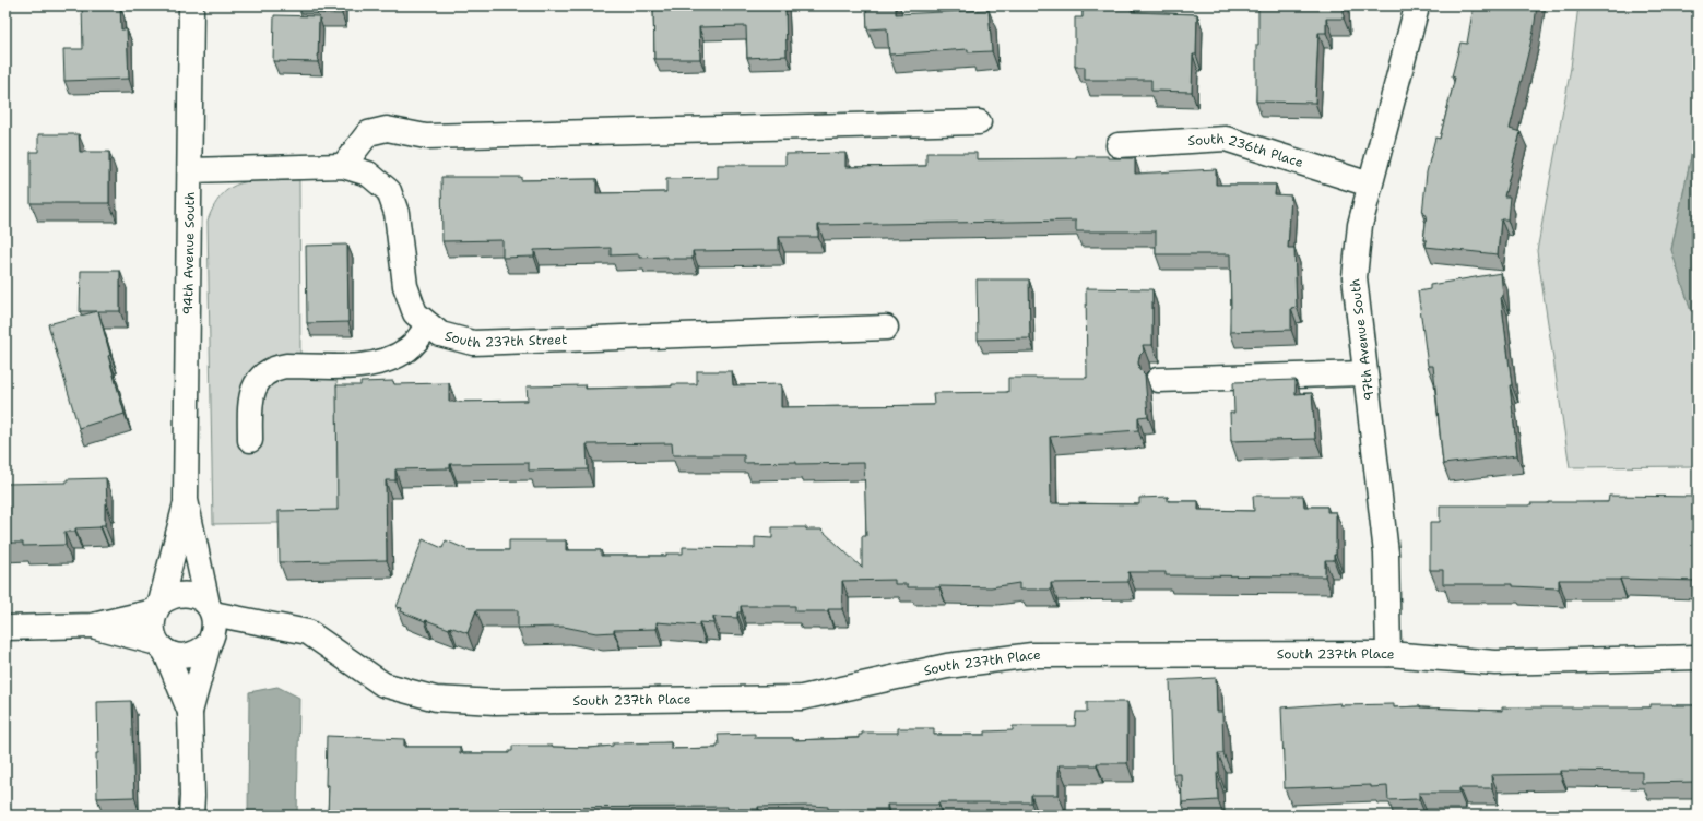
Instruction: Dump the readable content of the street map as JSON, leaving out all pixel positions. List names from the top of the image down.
{
  "streets": {
    "street": [
      "South 236th Place",
      "94th Avenue South",
      "South 237th Street",
      "97th Avenue South",
      "South 237th Place"
    ]
  },
  "crossings": [
    ["South 236th Place", "97th Avenue South"],
    ["94th Avenue South", "South 237th Street"],
    ["94th Avenue South", "South 237th Place"],
    ["97th Avenue South", "South 237th Place"]
  ]
}
